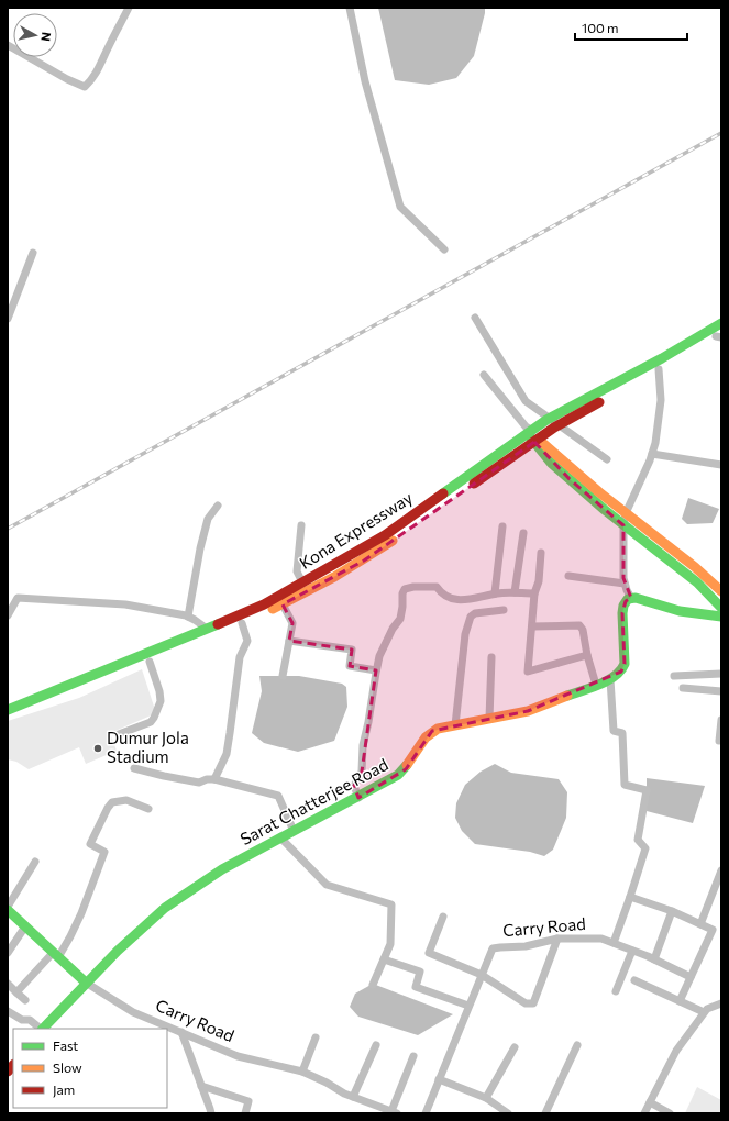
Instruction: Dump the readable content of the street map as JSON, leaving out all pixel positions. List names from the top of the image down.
{
  "streets": {
    "main road": ["Kona Expressway", "Sarat Chatterjee Road", "Carry Road"]
  },
  "crossings": [
    ["Sarat Chatterjee Road", "Carry Road"]
  ],
  "places": ["Dumur Jola Stadium"],
  "legend": ["Fast", "Slow", "Jam"],
  "scale_bar": "100 m",
  "north": "right"
}
